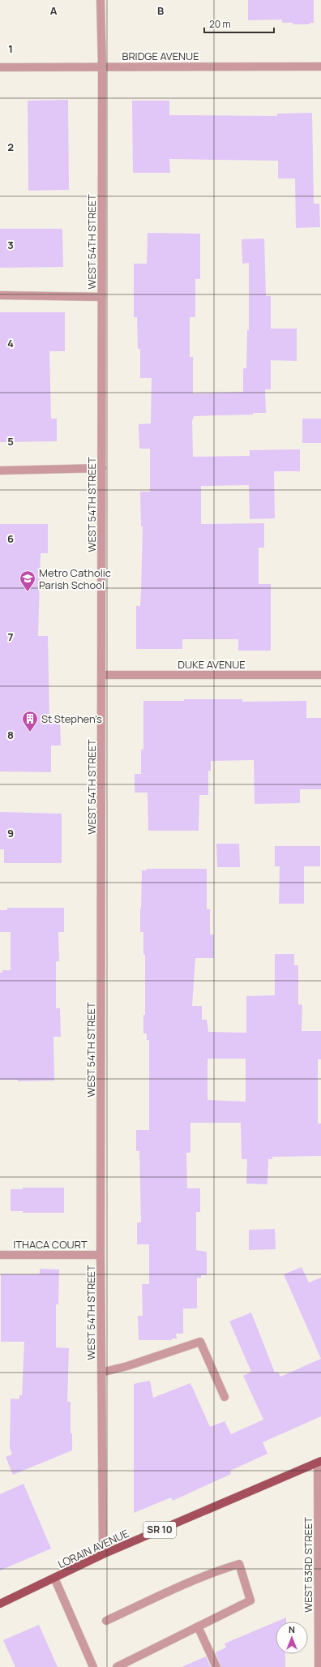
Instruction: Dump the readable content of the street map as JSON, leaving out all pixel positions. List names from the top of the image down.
{
  "streets": {
    "main road": ["SR 10", "LORAIN AVENUE"],
    "street": [
      "BRIDGE AVENUE",
      "WEST 54TH STREET",
      "DUKE AVENUE",
      "ITHACA COURT",
      "WEST 53RD STREET"
    ]
  },
  "crossings": [
    ["BRIDGE AVENUE", "WEST 54TH STREET"],
    ["WEST 54TH STREET", "DUKE AVENUE"],
    ["WEST 54TH STREET", "ITHACA COURT"],
    ["WEST 54TH STREET", "LORAIN AVENUE"],
    ["LORAIN AVENUE", "WEST 53RD STREET"]
  ],
  "places": {
    "school or university": ["Metro Catholic Parish School"],
    "building": ["St Stephen's"]
  },
  "scale_bar": "20 m",
  "north": "top",
  "grid": {
    "columns": ["A", "B"],
    "rows": [
      "1",
      "2",
      "3",
      "4",
      "5",
      "6",
      "7",
      "8",
      "9"
    ]
  }
}
